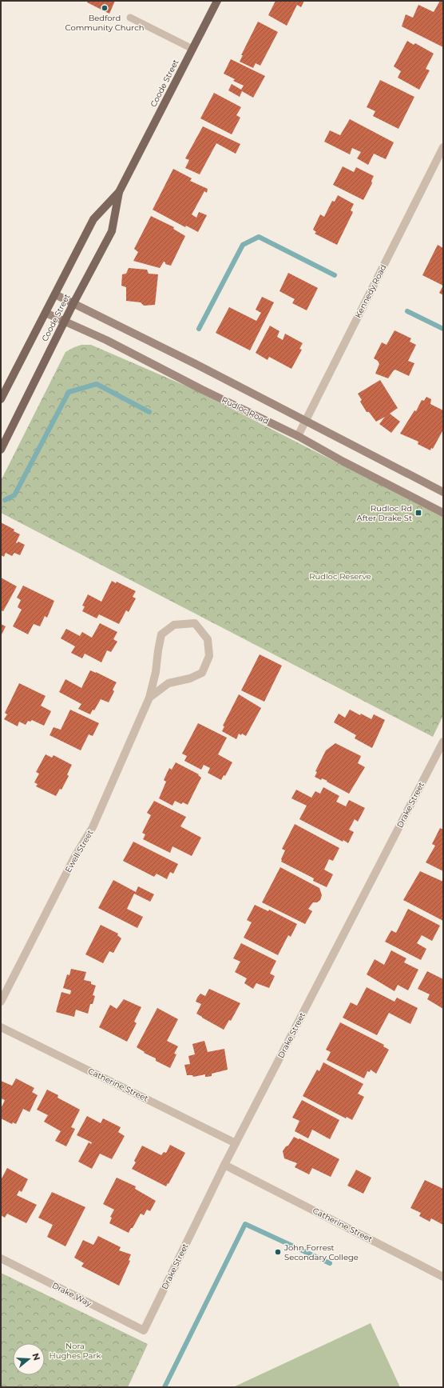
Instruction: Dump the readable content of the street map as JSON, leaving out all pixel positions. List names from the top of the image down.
{
  "streets": {
    "main road": ["Coode Street", "Rudloc Road"],
    "street": [
      "Kennedy Road",
      "Drake Street",
      "Ewell Street",
      "Catherine Street",
      "Drake Way"
    ]
  },
  "crossings": [
    ["Coode Street", "Rudloc Road"],
    ["Kennedy Road", "Rudloc Road"],
    ["Drake Street", "Catherine Street"],
    ["Drake Street", "Drake Way"]
  ],
  "parks": ["Rudloc Reserve", "Nora Hughes Park"],
  "places": {
    "other": ["Bedford Community Church", "John Forrest Secondary College"],
    "transit": ["Rudloc Rd After Drake St"]
  },
  "north": "right"
}
